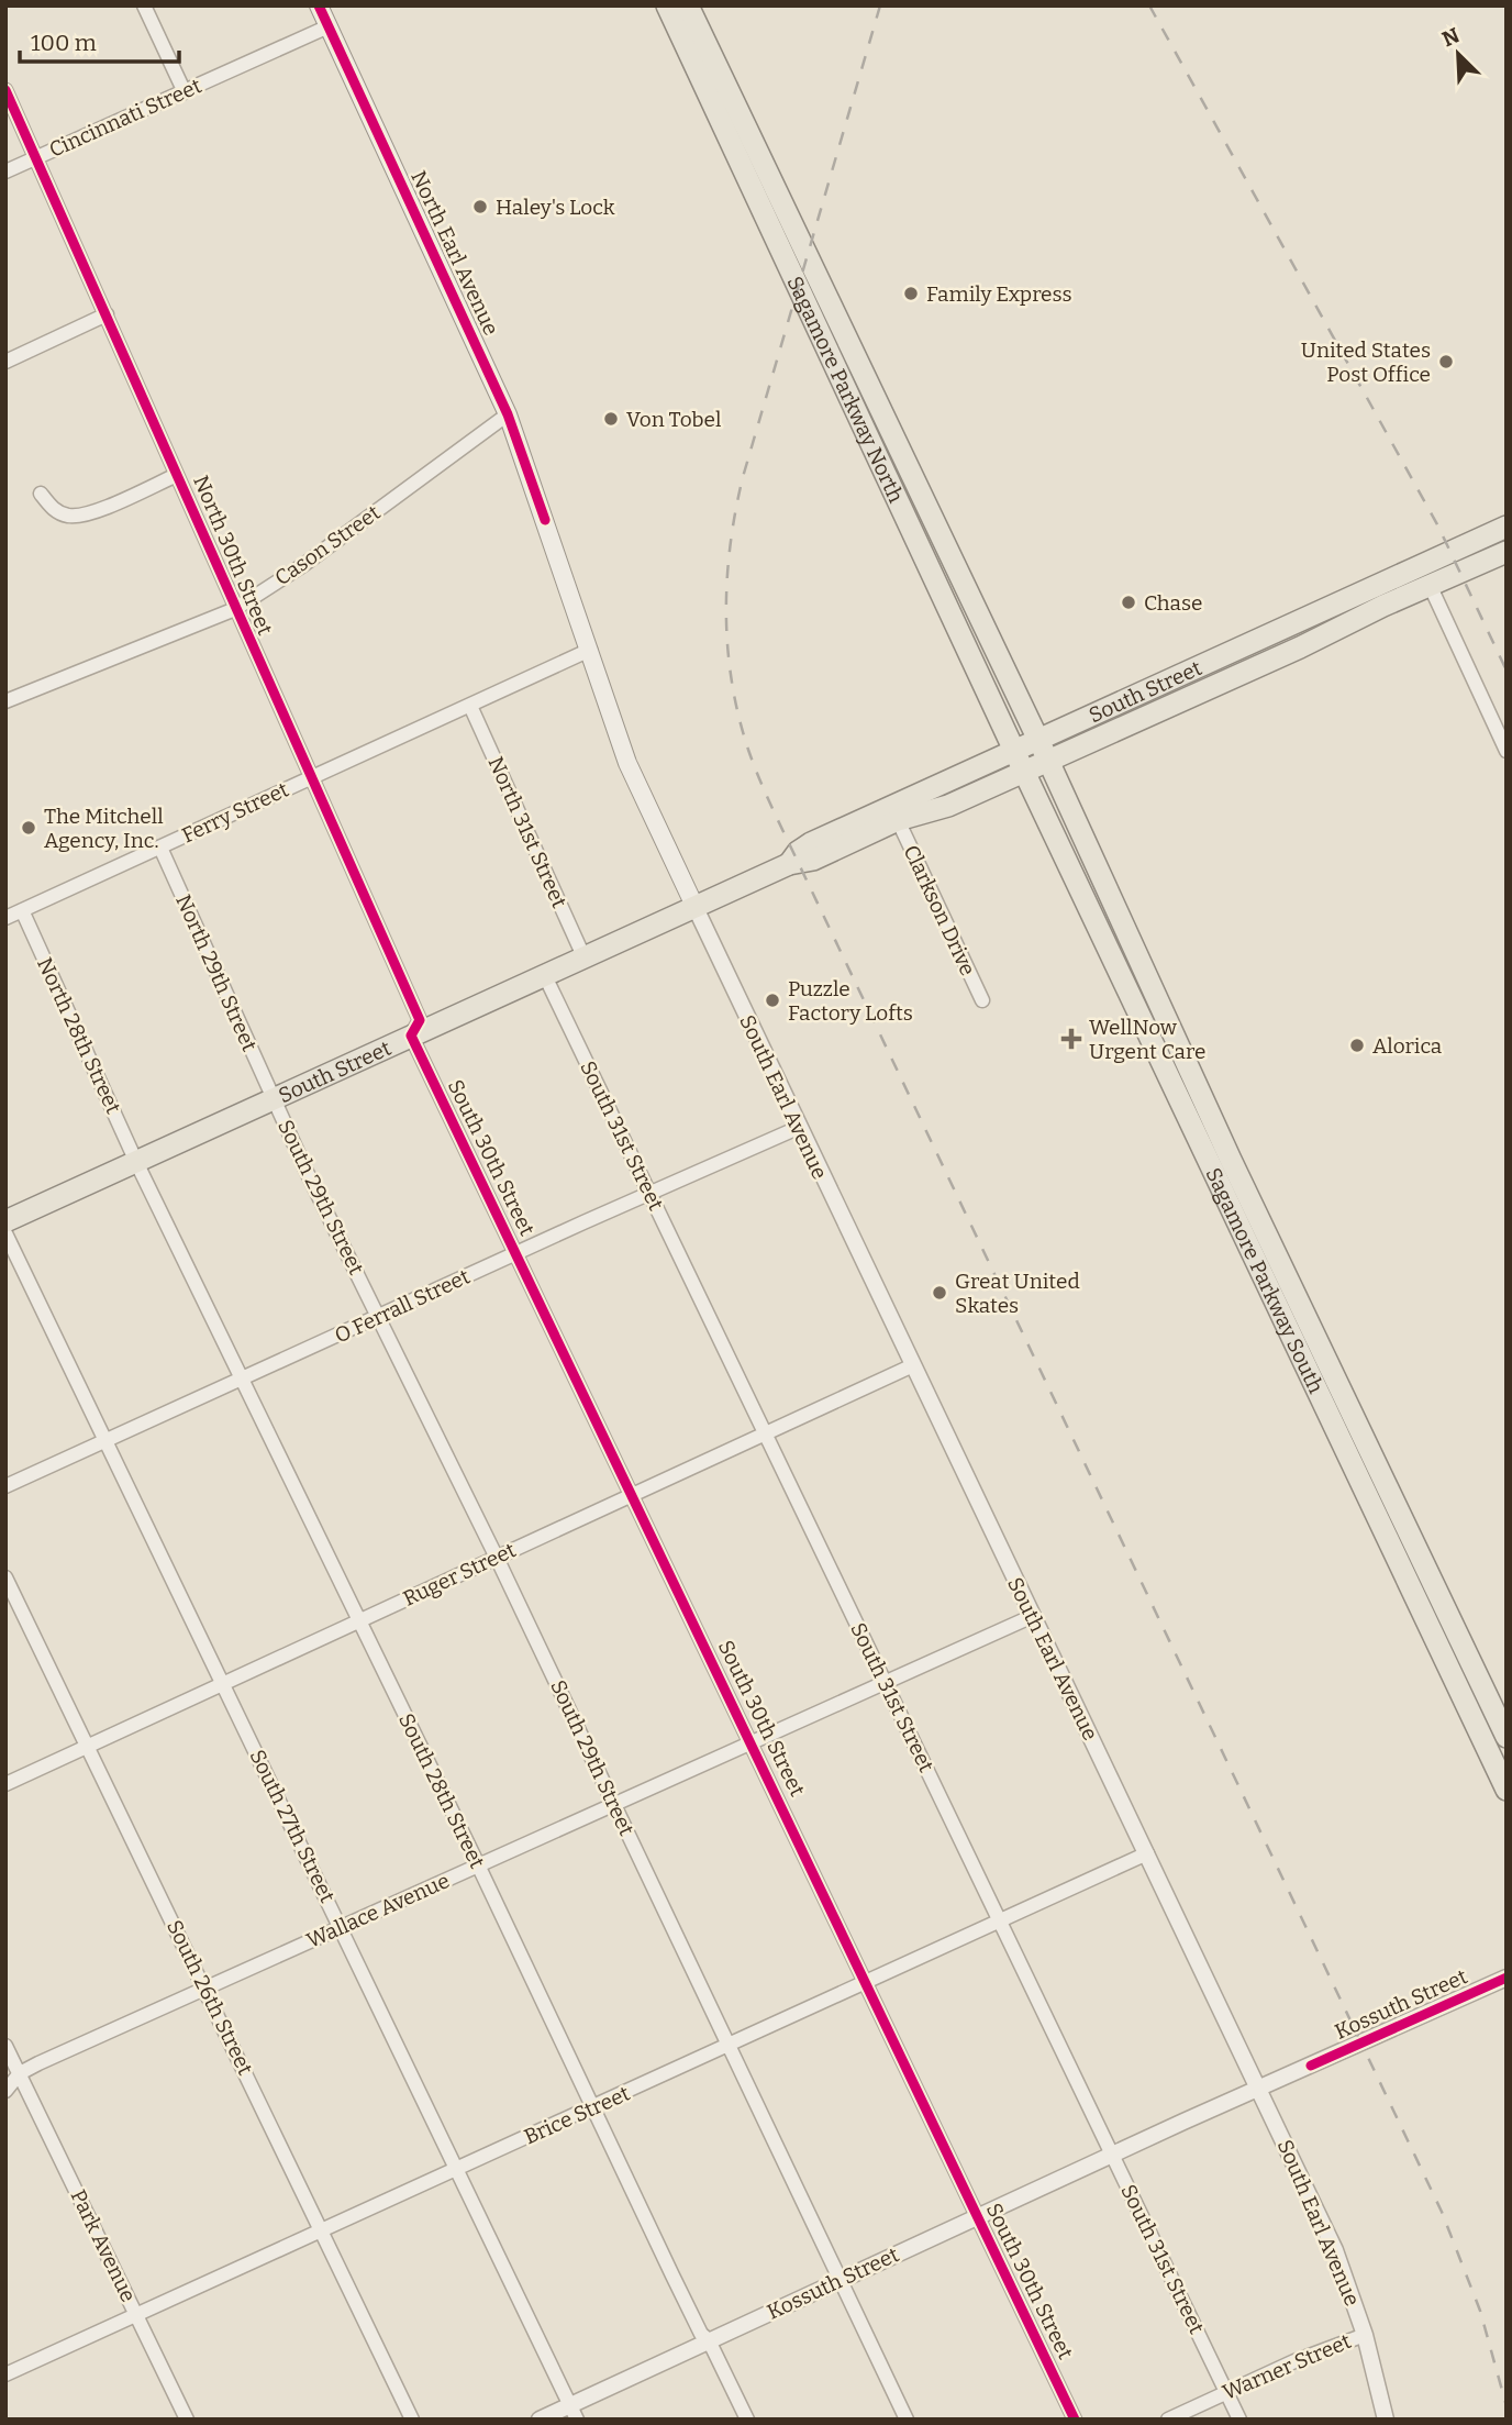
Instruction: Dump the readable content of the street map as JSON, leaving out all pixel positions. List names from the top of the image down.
{
  "streets": {
    "main road": [
      "North Earl Avenue",
      "Sagamore Parkway North",
      "South Street",
      "Sagamore Parkway South"
    ],
    "street": [
      "Cincinnati Street",
      "Cason Street",
      "North 30th Street",
      "Ferry Street",
      "North 31st Street",
      "Clarkson Drive",
      "North 29th Street",
      "North 28th Street",
      "South Earl Avenue",
      "South 31st Street",
      "South 30th Street",
      "South 29th Street",
      "O Ferrall Street",
      "Ruger Street",
      "South 28th Street",
      "South 27th Street",
      "Wallace Avenue",
      "South 26th Street",
      "Kossuth Street",
      "Brice Street",
      "Park Avenue",
      "Warner Street"
    ]
  },
  "crossings": [
    ["Cincinnati Street", "North Earl Avenue"],
    ["Cincinnati Street", "North 30th Street"],
    ["North Earl Avenue", "Cason Street"],
    ["North Earl Avenue", "South Street"],
    ["North Earl Avenue", "Ferry Street"],
    ["North Earl Avenue", "South Earl Avenue"],
    ["Sagamore Parkway North", "South Street"],
    ["Sagamore Parkway North", "Sagamore Parkway South"],
    ["Cason Street", "North 30th Street"],
    ["North 30th Street", "South Street"],
    ["North 30th Street", "Ferry Street"],
    ["North 30th Street", "South 30th Street"],
    ["South Street", "North 31st Street"],
    ["South Street", "Clarkson Drive"],
    ["South Street", "North 29th Street"],
    ["South Street", "North 28th Street"],
    ["South Street", "South Earl Avenue"],
    ["South Street", "South 31st Street"],
    ["South Street", "South 30th Street"],
    ["South Street", "South 29th Street"],
    ["South Street", "Sagamore Parkway South"],
    ["South Street", "South 28th Street"],
    ["Ferry Street", "North 31st Street"],
    ["Ferry Street", "North 29th Street"],
    ["Ferry Street", "North 28th Street"],
    ["North 29th Street", "South 29th Street"],
    ["North 28th Street", "South 28th Street"],
    ["South Earl Avenue", "O Ferrall Street"],
    ["South Earl Avenue", "Ruger Street"],
    ["South Earl Avenue", "Wallace Avenue"],
    ["South Earl Avenue", "Kossuth Street"],
    ["South Earl Avenue", "Brice Street"],
    ["South Earl Avenue", "Warner Street"],
    ["South 31st Street", "O Ferrall Street"],
    ["South 31st Street", "Ruger Street"],
    ["South 31st Street", "Wallace Avenue"],
    ["South 31st Street", "Kossuth Street"],
    ["South 31st Street", "Brice Street"],
    ["South 31st Street", "Warner Street"],
    ["South 30th Street", "O Ferrall Street"],
    ["South 30th Street", "Ruger Street"],
    ["South 30th Street", "Wallace Avenue"],
    ["South 30th Street", "Kossuth Street"],
    ["South 30th Street", "Brice Street"],
    ["South 29th Street", "O Ferrall Street"],
    ["South 29th Street", "Ruger Street"],
    ["South 29th Street", "Wallace Avenue"],
    ["South 29th Street", "Kossuth Street"],
    ["South 29th Street", "Brice Street"],
    ["O Ferrall Street", "South 28th Street"],
    ["O Ferrall Street", "South 27th Street"],
    ["Ruger Street", "South 28th Street"],
    ["Ruger Street", "South 27th Street"],
    ["Ruger Street", "South 26th Street"],
    ["South 28th Street", "Wallace Avenue"],
    ["South 28th Street", "Kossuth Street"],
    ["South 28th Street", "Brice Street"],
    ["South 27th Street", "Wallace Avenue"],
    ["South 27th Street", "Kossuth Street"],
    ["South 27th Street", "Brice Street"],
    ["Wallace Avenue", "South 26th Street"],
    ["Wallace Avenue", "Park Avenue"],
    ["South 26th Street", "Brice Street"],
    ["Brice Street", "Park Avenue"]
  ],
  "places": {
    "other": [
      "Haley's Lock",
      "Family Express",
      "United States Post Office",
      "Von Tobel",
      "Chase",
      "The Mitchell Agency, Inc.",
      "Puzzle Factory Lofts",
      "Alorica",
      "Great United Skates"
    ],
    "health": ["WellNow Urgent Care"]
  },
  "scale_bar": "100 m",
  "north": "top left"
}
